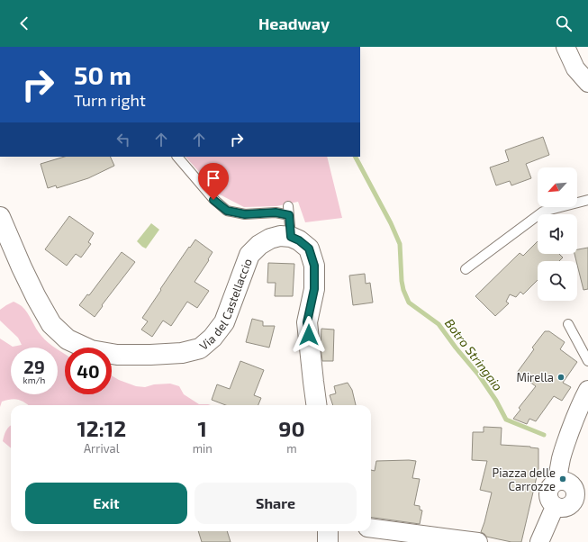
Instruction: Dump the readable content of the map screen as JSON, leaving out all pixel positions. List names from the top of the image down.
{
  "streets": {
    "street": ["Via del Castellaccio"]
  },
  "water": ["Botro Stringaio"],
  "places": ["Mirella", "Piazza delle Carrozze"],
  "north": "bottom left",
  "page": {
    "header": "Headway",
    "turn": ["50 m", "Turn right"],
    "speed": "29 km/h",
    "limit": "40",
    "eta": [
      "12:12",
      "Arrival",
      "1",
      "min",
      "90",
      "m"
    ],
    "buttons": ["Exit", "Share"]
  }
}
